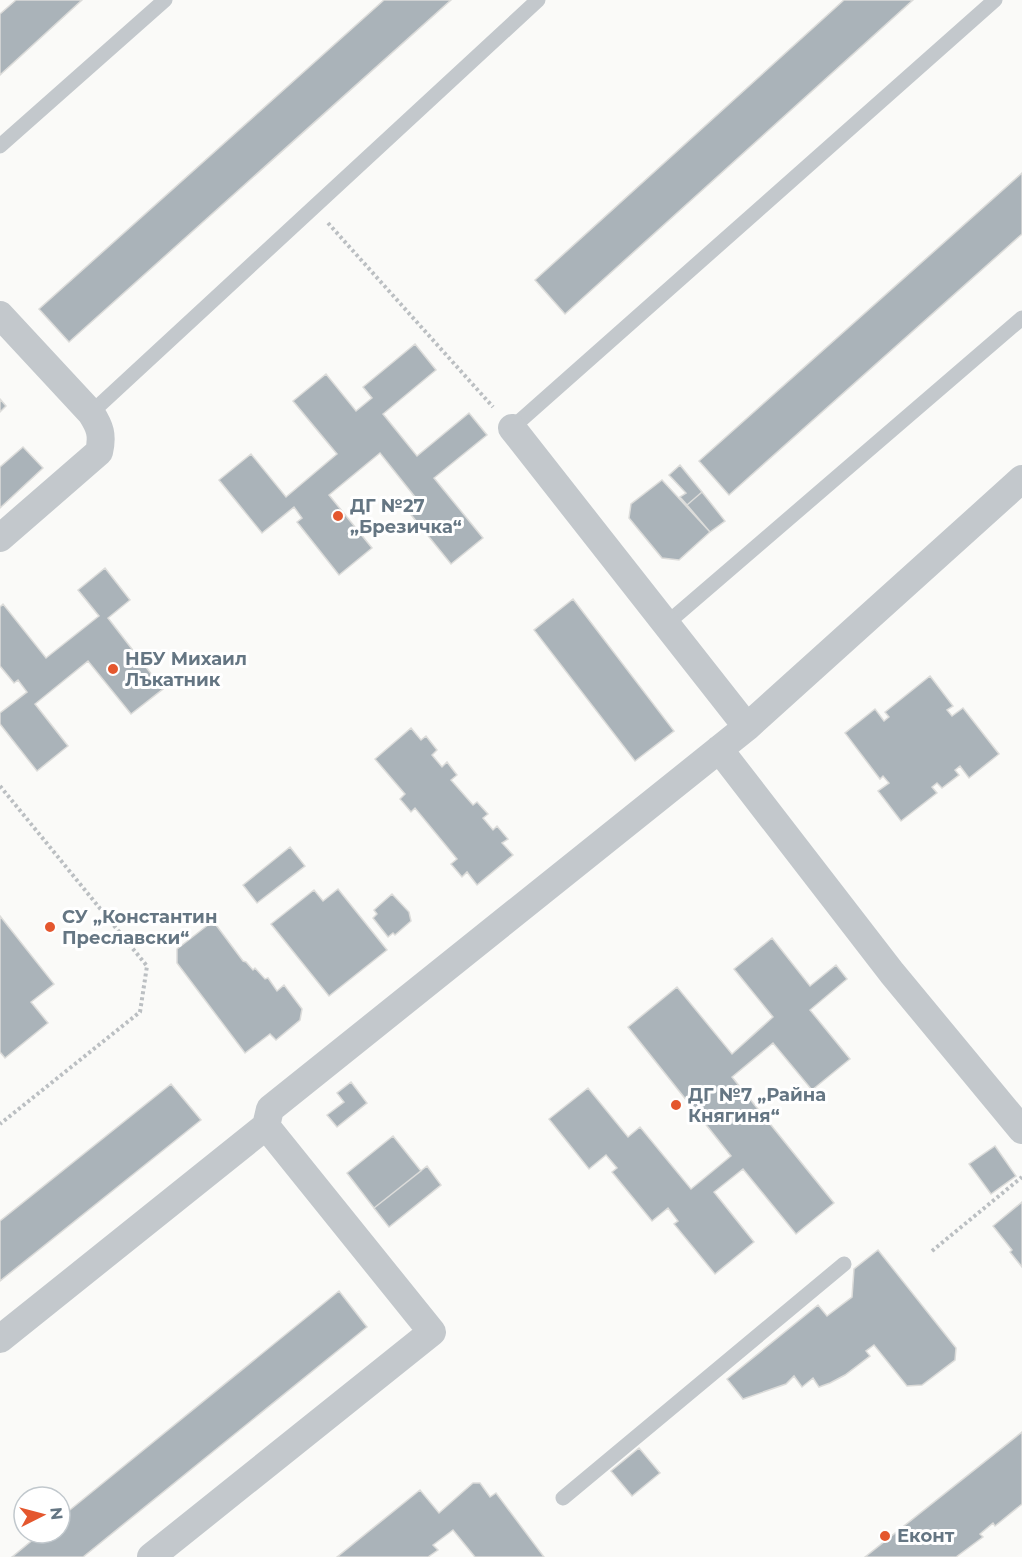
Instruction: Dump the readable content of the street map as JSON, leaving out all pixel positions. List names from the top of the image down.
{
  "places": [
    "ДГ №27 „Брезичка“",
    "НБУ Михаил Лъкатник",
    "СУ „Константин Преславски“",
    "ДГ №7 „Райна Княгиня“",
    "Еконт"
  ],
  "north": "right"
}
